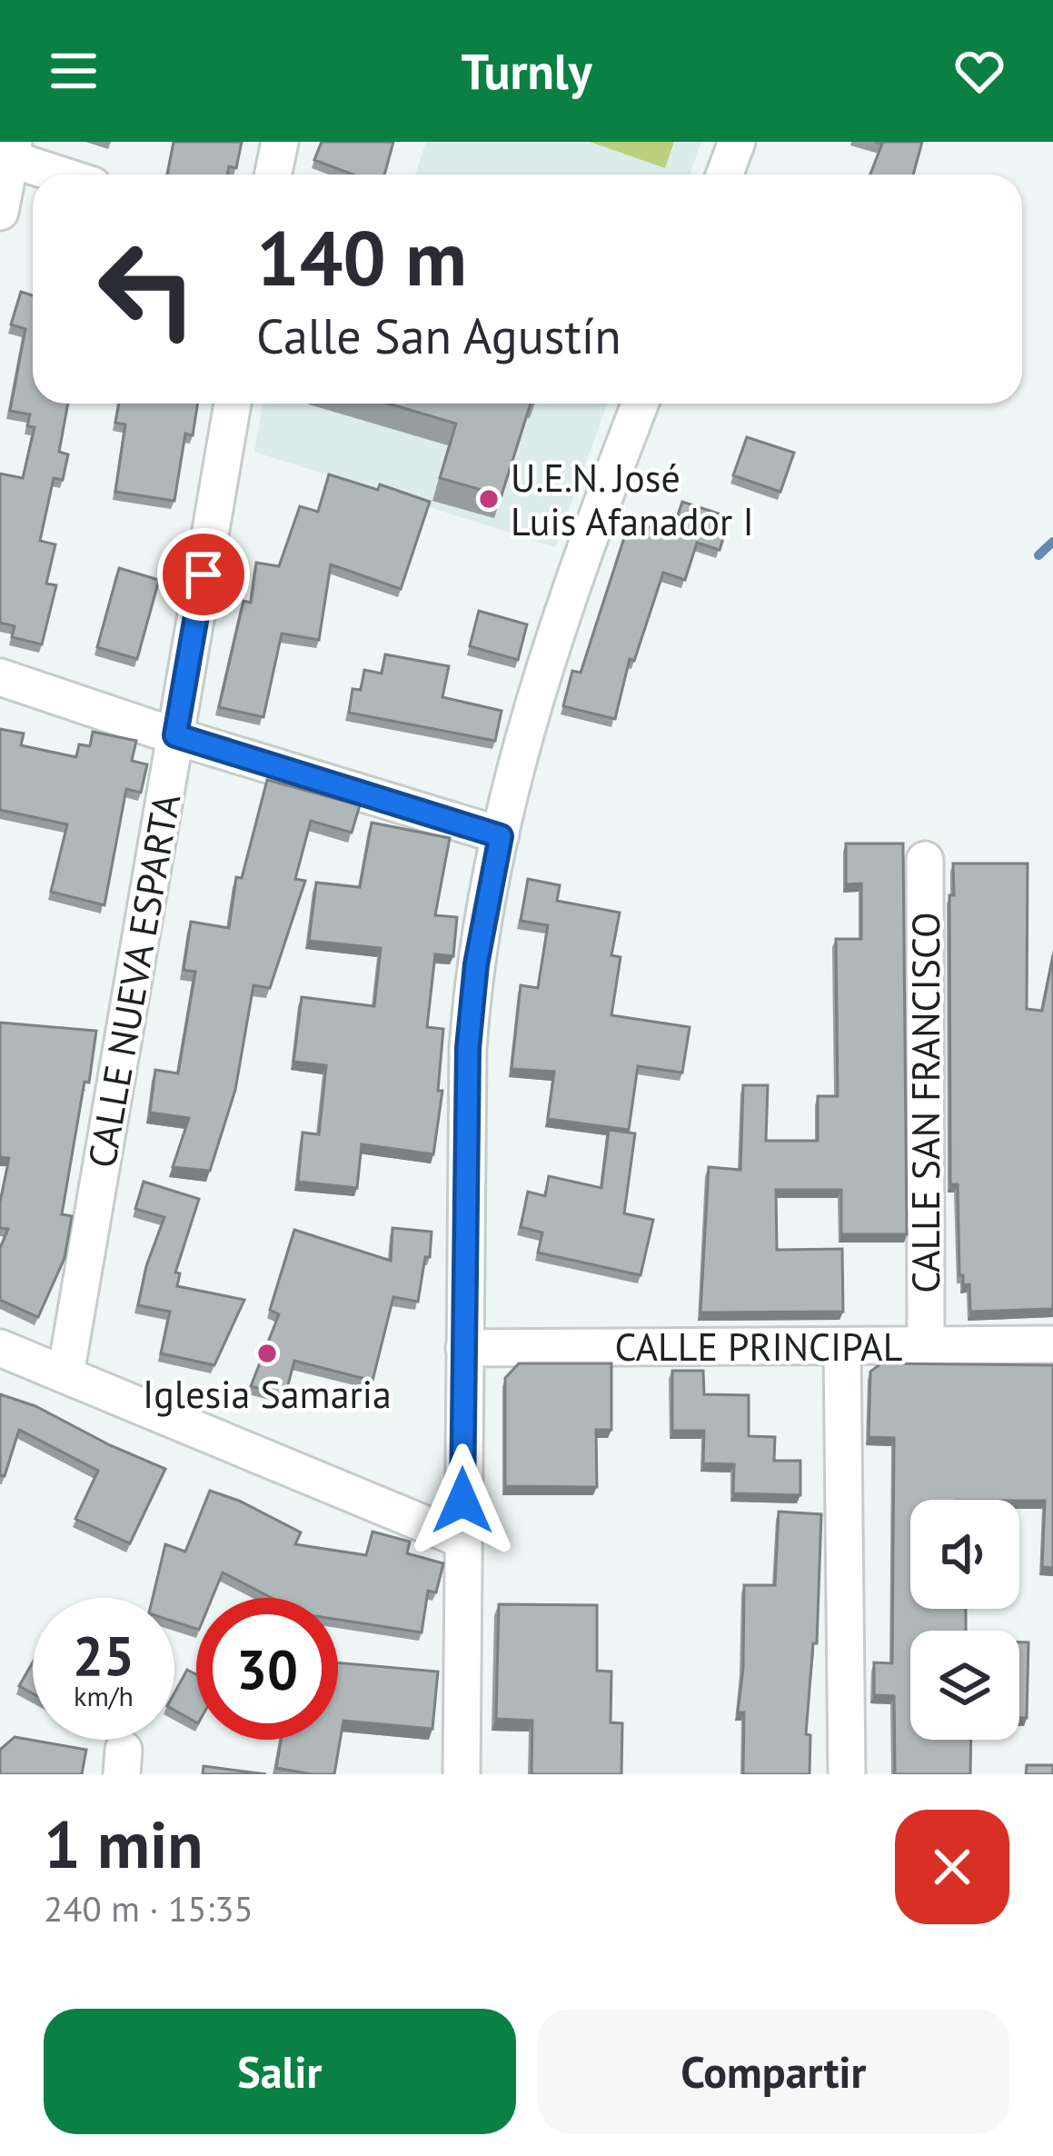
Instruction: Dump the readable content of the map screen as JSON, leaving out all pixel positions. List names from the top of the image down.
{
  "streets": {
    "street": ["CALLE NUEVA ESPARTA", "CALLE SAN FRANCISCO", "CALLE PRINCIPAL"]
  },
  "crossings": [
    ["CALLE SAN FRANCISCO", "CALLE PRINCIPAL"]
  ],
  "places": ["U.E.N. José Luis Afanador I", "Iglesia Samaria"],
  "page": {
    "header": "Turnly",
    "turn": ["140 m", "Calle San Agustín"],
    "speed": "25 km/h",
    "limit": "30",
    "heading": ["1 min", "240 m · 15:35"],
    "buttons": ["Salir", "Compartir"]
  }
}
